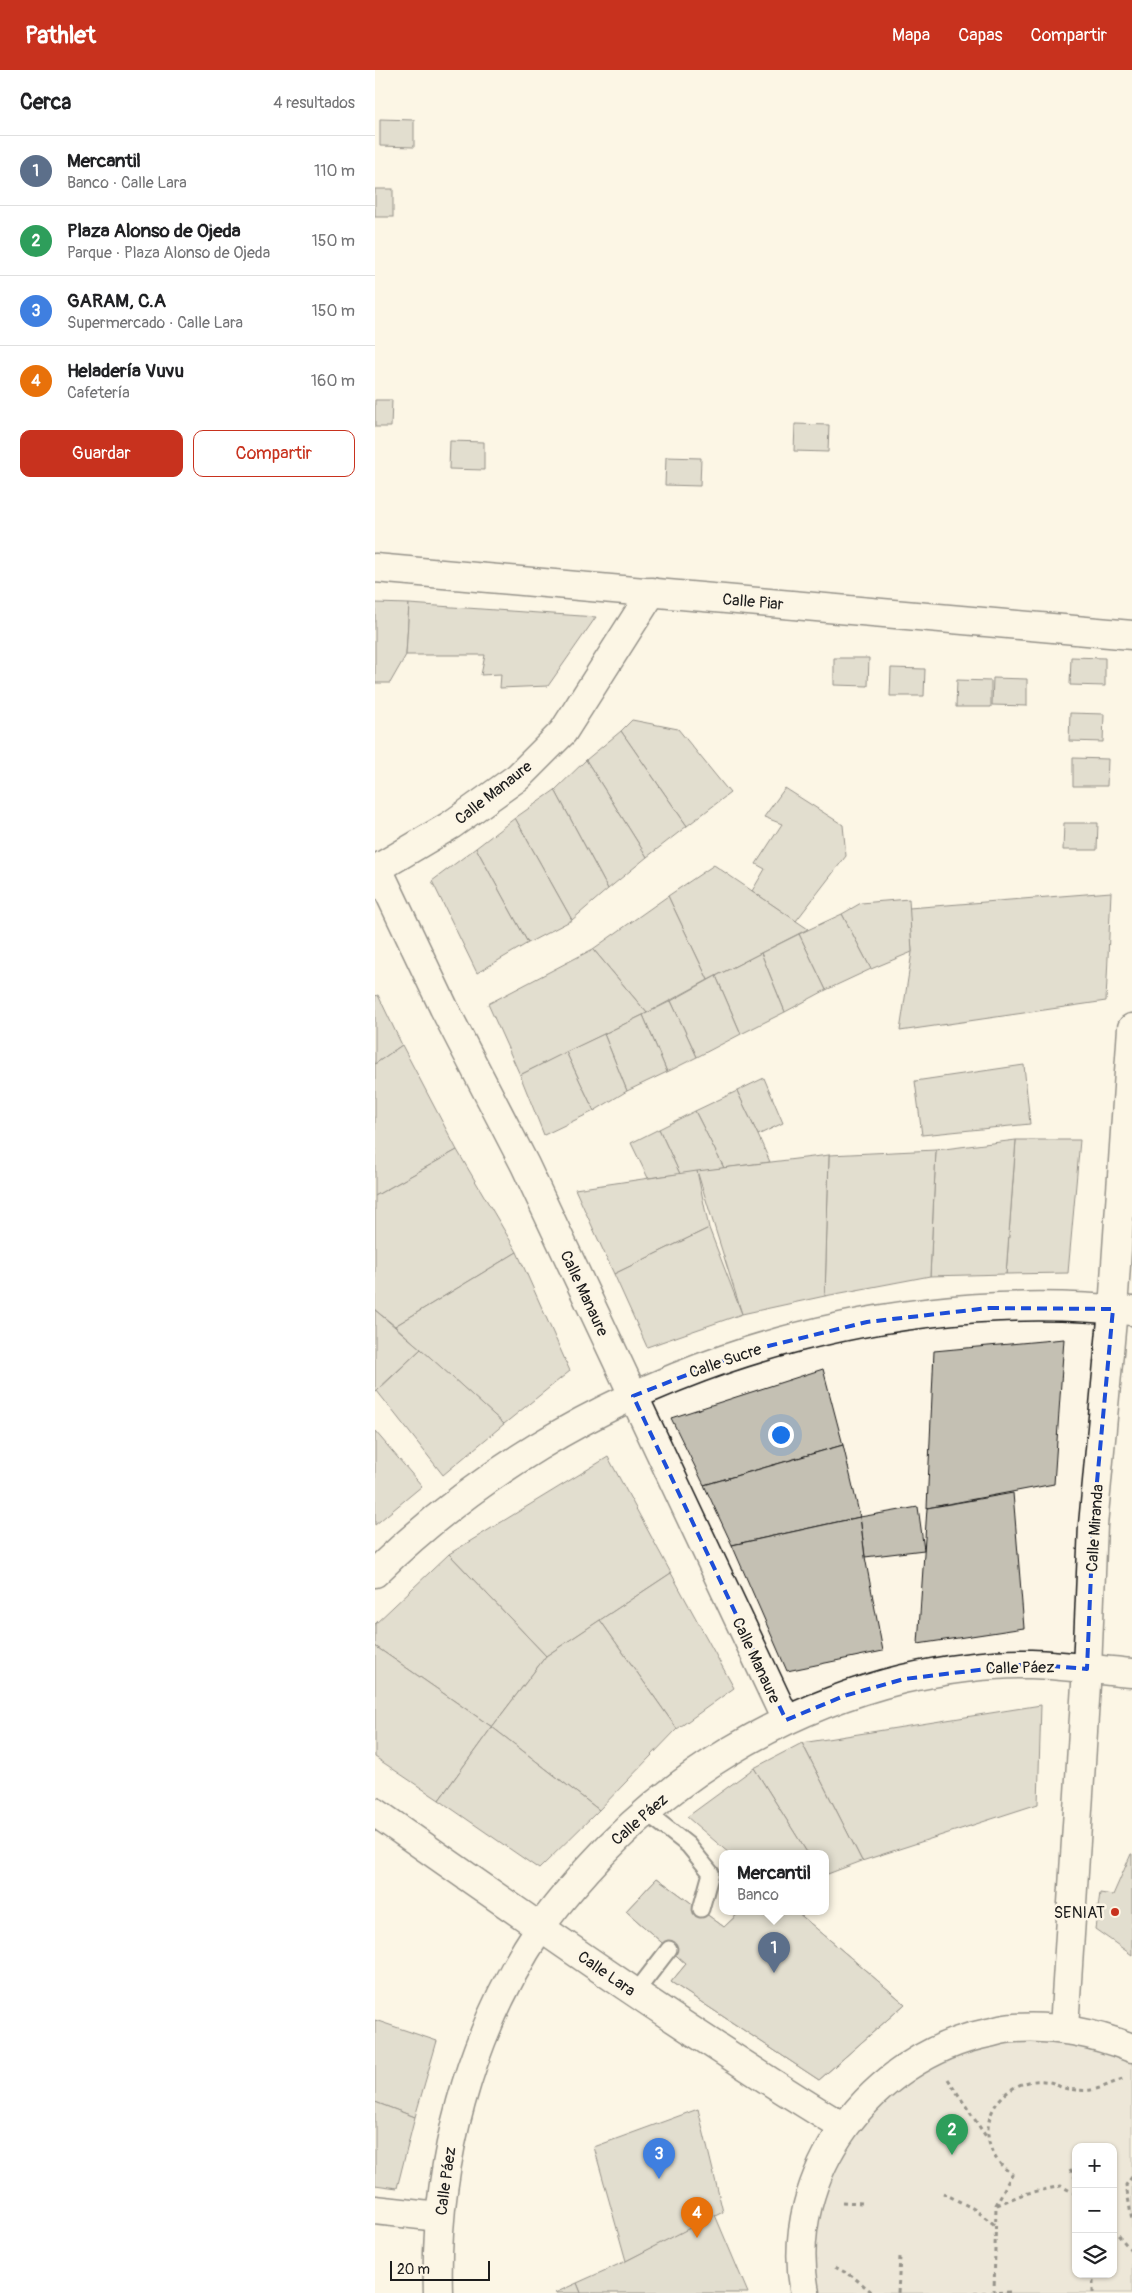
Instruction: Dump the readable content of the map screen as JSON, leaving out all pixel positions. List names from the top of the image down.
{
  "streets": {
    "street": [
      "Calle Piar",
      "Calle Manaure",
      "Calle Sucre",
      "Calle Miranda",
      "Calle Páez",
      "Calle Lara"
    ]
  },
  "crossings": [
    ["Calle Piar", "Calle Manaure"],
    ["Calle Manaure", "Calle Sucre"],
    ["Calle Manaure", "Calle Páez"],
    ["Calle Sucre", "Calle Miranda"],
    ["Calle Miranda", "Calle Páez"],
    ["Calle Páez", "Calle Lara"]
  ],
  "places": ["SENIAT"],
  "scale_bar": "20 m",
  "page": {
    "header": "Pathlet",
    "nav": ["Mapa", "Capas", "Compartir"],
    "heading": ["Cerca", "4 resultados"],
    "list": [
      {
        "mark": "1",
        "name": "Mercantil",
        "note": "Banco · Calle Lara",
        "value": "110 m"
      },
      {
        "mark": "2",
        "name": "Plaza Alonso de Ojeda",
        "note": "Parque · Plaza Alonso de Ojeda",
        "value": "150 m"
      },
      {
        "mark": "3",
        "name": "GARAM, C.A",
        "note": "Supermercado · Calle Lara",
        "value": "150 m"
      },
      {
        "mark": "4",
        "name": "Heladería Vuvu",
        "note": "Cafetería",
        "value": "160 m"
      }
    ],
    "buttons": ["Guardar", "Compartir"],
    "popup": ["Mercantil", "Banco"],
    "pins": [
      "1",
      "2",
      "3",
      "4"
    ],
    "map_buttons": ["+", "−"],
    "scale": "20 m"
  }
}
